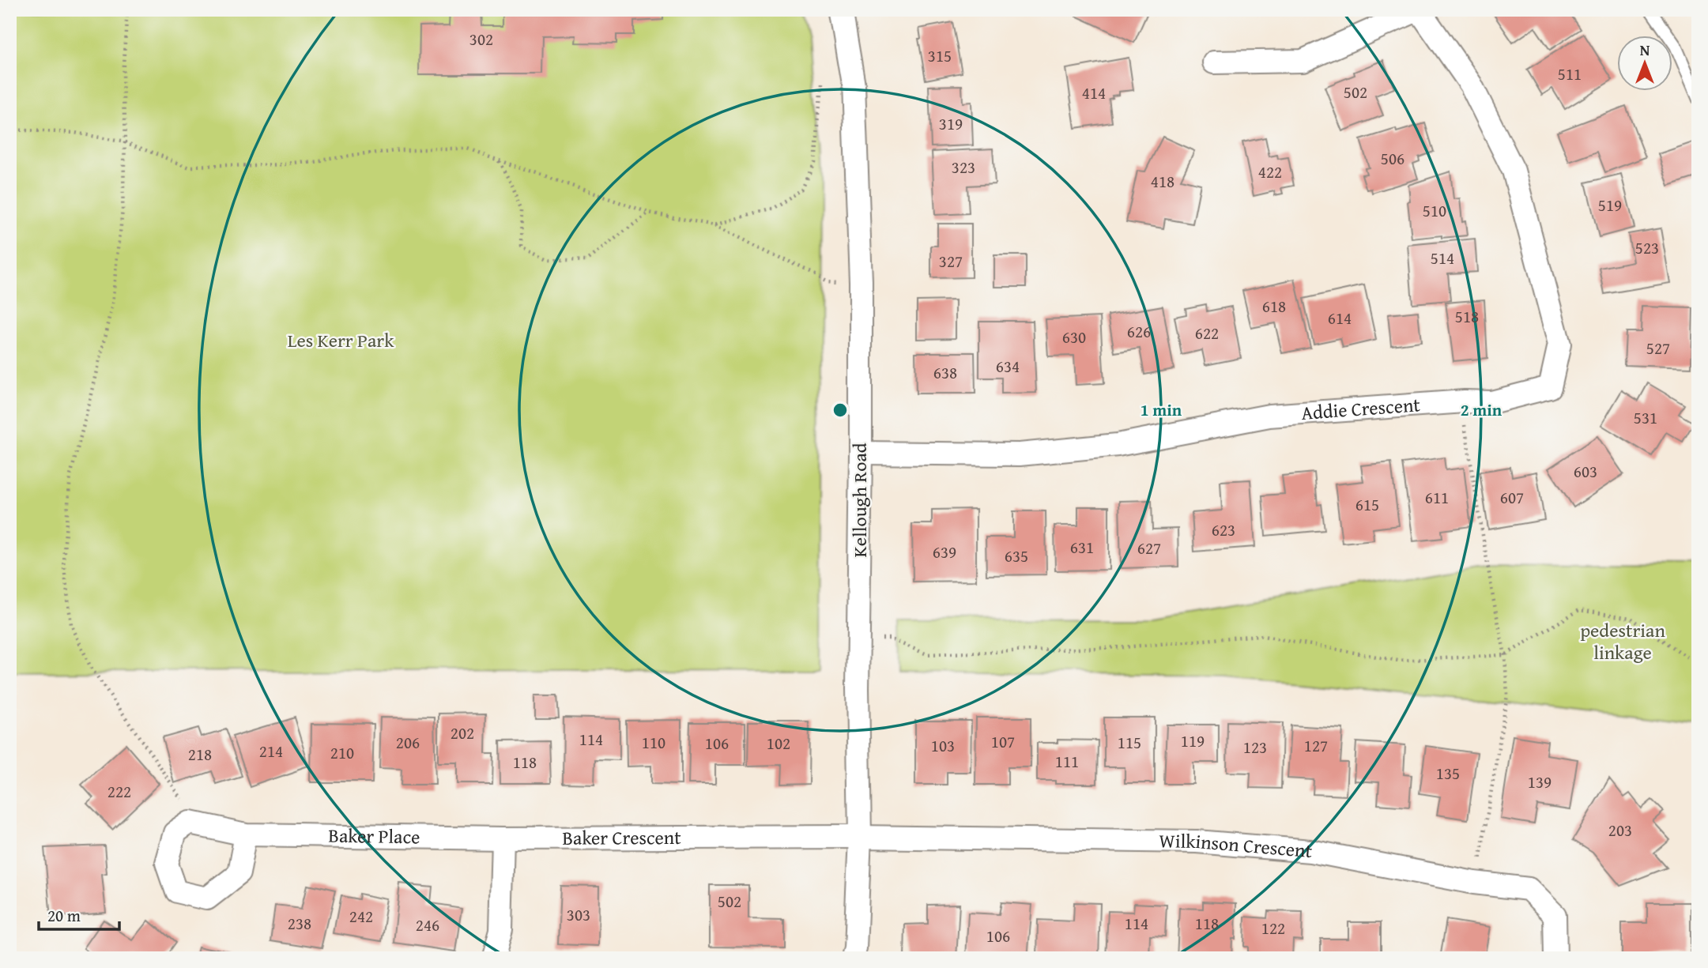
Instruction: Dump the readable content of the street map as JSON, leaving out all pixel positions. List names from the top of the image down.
{
  "streets": {
    "street": [
      "Addie Crescent",
      "Kellough Road",
      "Baker Place",
      "Baker Crescent",
      "Wilkinson Crescent"
    ]
  },
  "crossings": [
    ["Addie Crescent", "Kellough Road"],
    ["Kellough Road", "Baker Crescent"],
    ["Kellough Road", "Wilkinson Crescent"],
    ["Baker Place", "Baker Crescent"],
    ["Baker Crescent", "Wilkinson Crescent"]
  ],
  "parks": ["Les Kerr Park", "pedestrian linkage"],
  "house_numbers": [
    "302",
    "315",
    "511",
    "502",
    "414",
    "319",
    "506",
    "323",
    "422",
    "418",
    "519",
    "510",
    "523",
    "514",
    "327",
    "618",
    "518",
    "614",
    "626",
    "622",
    "630",
    "527",
    "634",
    "638",
    "531",
    "603",
    "611",
    "607",
    "615",
    "623",
    "631",
    "627",
    "639",
    "635",
    "202",
    "114",
    "119",
    "107",
    "206",
    "110",
    "115",
    "106",
    "102",
    "103",
    "127",
    "123",
    "214",
    "210",
    "218",
    "111",
    "118",
    "135",
    "139",
    "222",
    "203",
    "502",
    "303",
    "242",
    "238",
    "114",
    "118",
    "246",
    "122",
    "106"
  ],
  "scale_bar": "20 m",
  "north": "top",
  "rings": ["1 min", "2 min"]
}
